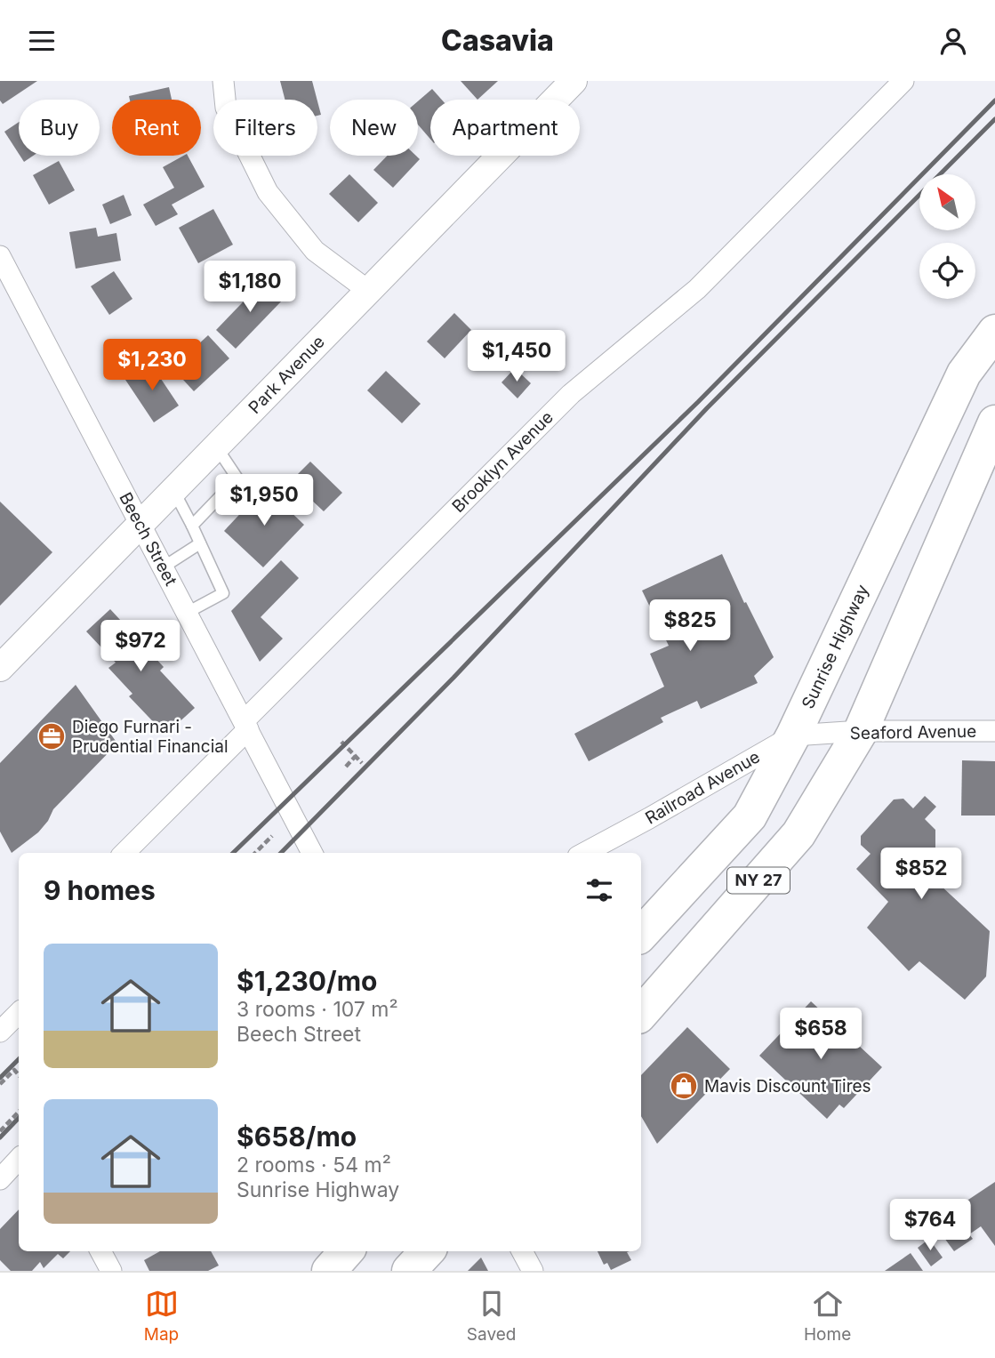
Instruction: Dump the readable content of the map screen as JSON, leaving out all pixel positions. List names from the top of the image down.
{
  "streets": {
    "highway": ["Sunrise Highway", "NY 27"],
    "street": [
      "Park Avenue",
      "Brooklyn Avenue",
      "Beech Street",
      "Seaford Avenue",
      "Railroad Avenue"
    ]
  },
  "crossings": [
    ["Park Avenue", "Beech Street"],
    ["Brooklyn Avenue", "Beech Street"],
    ["Sunrise Highway", "Railroad Avenue"],
    ["Seaford Avenue", "Railroad Avenue"],
    ["Seaford Avenue", "NY 27"],
    ["Railroad Avenue", "NY 27"]
  ],
  "places": {
    "office": ["Diego Furnari - Prudential Financial"],
    "shop": ["Mavis Discount Tires"]
  },
  "north": "top left",
  "page": {
    "header": "Casavia",
    "chip": [
      "Buy",
      "Rent",
      "Filters",
      "New",
      "Apartment"
    ],
    "price": [
      "$1,180",
      "$1,450",
      "$1,230",
      "$1,950",
      "$825",
      "$972",
      "$852",
      "$658",
      "$764"
    ],
    "heading": "9 homes",
    "list": [
      {
        "name": "$1,230/mo",
        "note": "3 rooms · 107 m² · Beech Street"
      },
      {
        "name": "$658/mo",
        "note": "2 rooms · 54 m² · Sunrise Highway"
      }
    ],
    "tabs": ["Map", "Saved", "Home"]
  }
}
